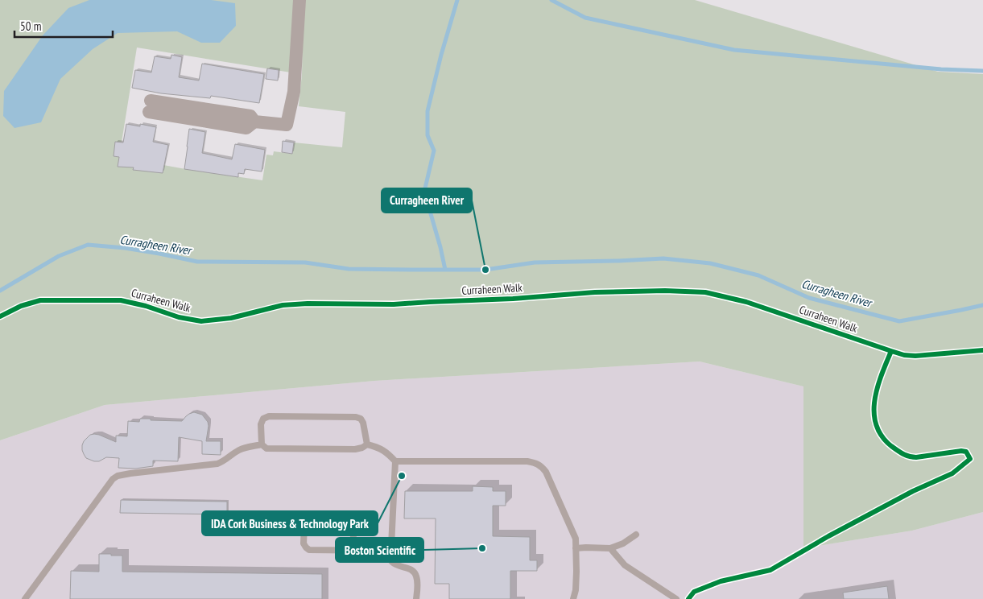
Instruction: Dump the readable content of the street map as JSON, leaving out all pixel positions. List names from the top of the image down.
{
  "streets": {
    "cycle path": ["Curraheen Walk"]
  },
  "water": ["Curragheen River"],
  "places": ["Curragheen River", "IDA Cork Business & Technology Park", "Boston Scientific"],
  "scale_bar": "50 m"
}
